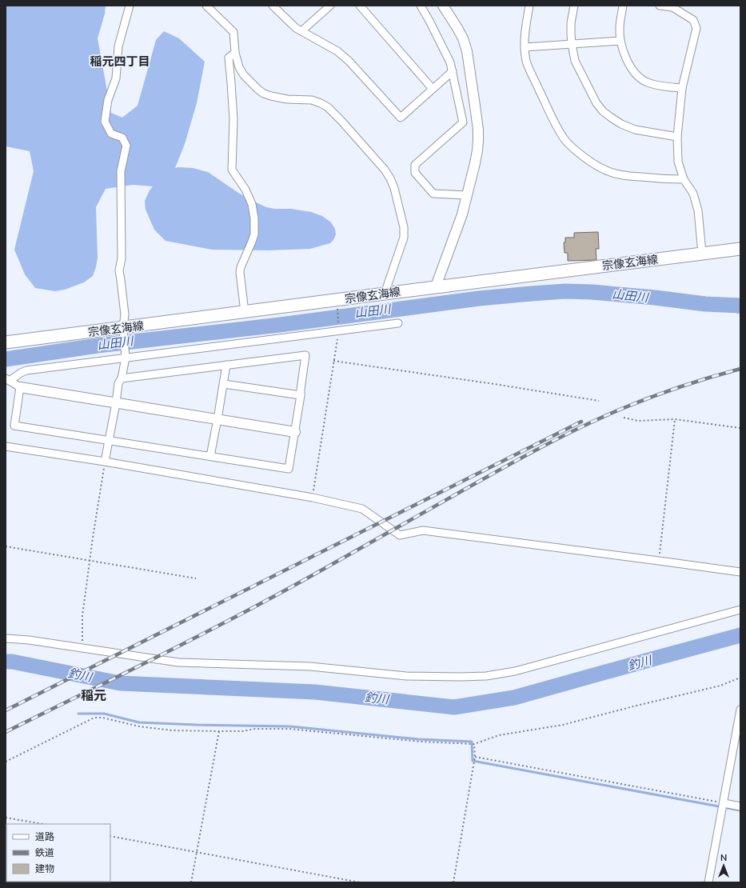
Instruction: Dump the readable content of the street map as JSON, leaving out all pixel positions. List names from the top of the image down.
{
  "streets": {
    "main road": ["宗像玄海線"]
  },
  "districts": ["稲元四丁目", "稲元"],
  "water": ["山田川", "釣川"],
  "legend": ["道路", "鉄道", "建物"],
  "north": "top"
}
